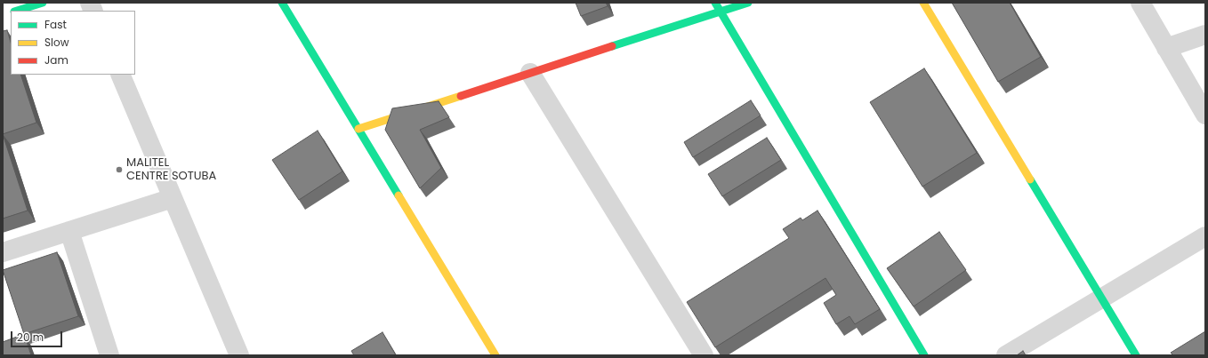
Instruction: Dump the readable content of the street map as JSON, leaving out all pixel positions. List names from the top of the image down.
{
  "places": ["MALITEL CENTRE SOTUBA"],
  "legend": ["Fast", "Slow", "Jam"],
  "scale_bar": "20 m"
}
